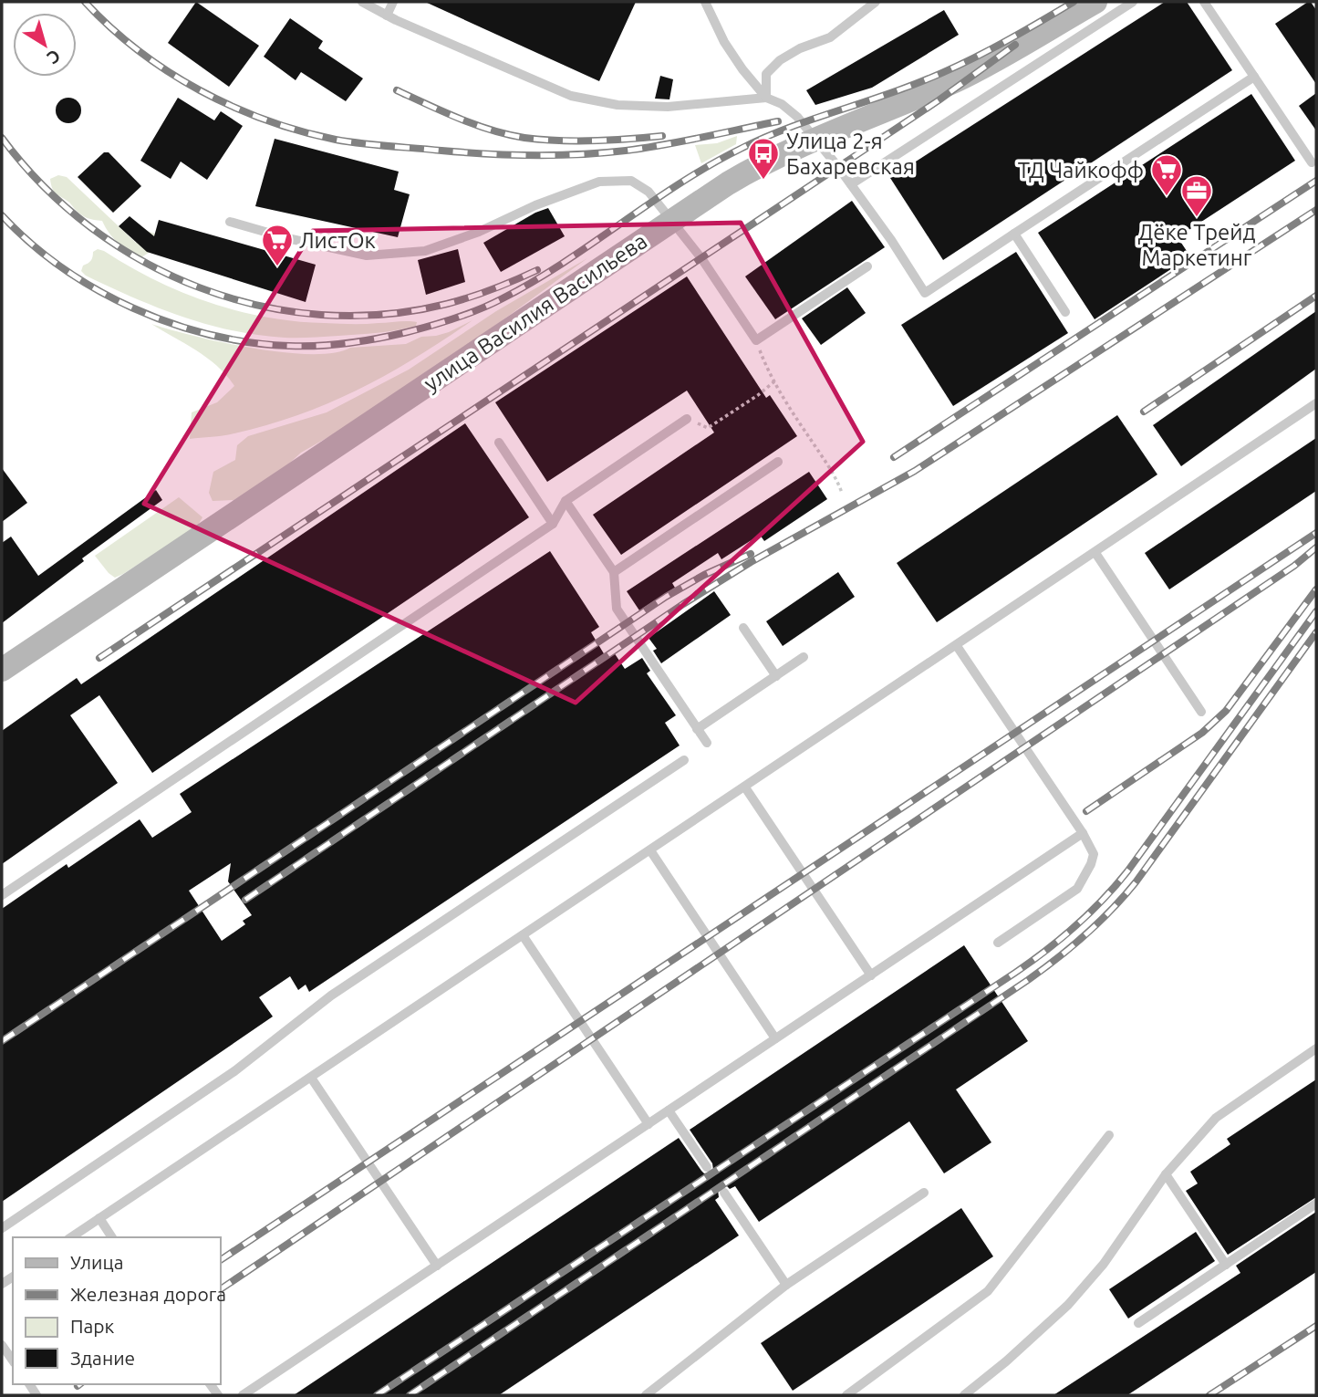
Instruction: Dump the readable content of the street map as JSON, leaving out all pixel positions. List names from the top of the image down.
{
  "streets": {
    "main road": ["улица Василия Васильева"]
  },
  "places": {
    "bus stop": ["Улица 2-я Бахаревская"],
    "supermarket": ["ТД Чайкофф", "ЛистОк"],
    "office": ["Дёке Трейд Маркетинг"]
  },
  "legend": [
    "Улица",
    "Железная дорога",
    "Парк",
    "Здание"
  ],
  "north": "bottom right"
}
